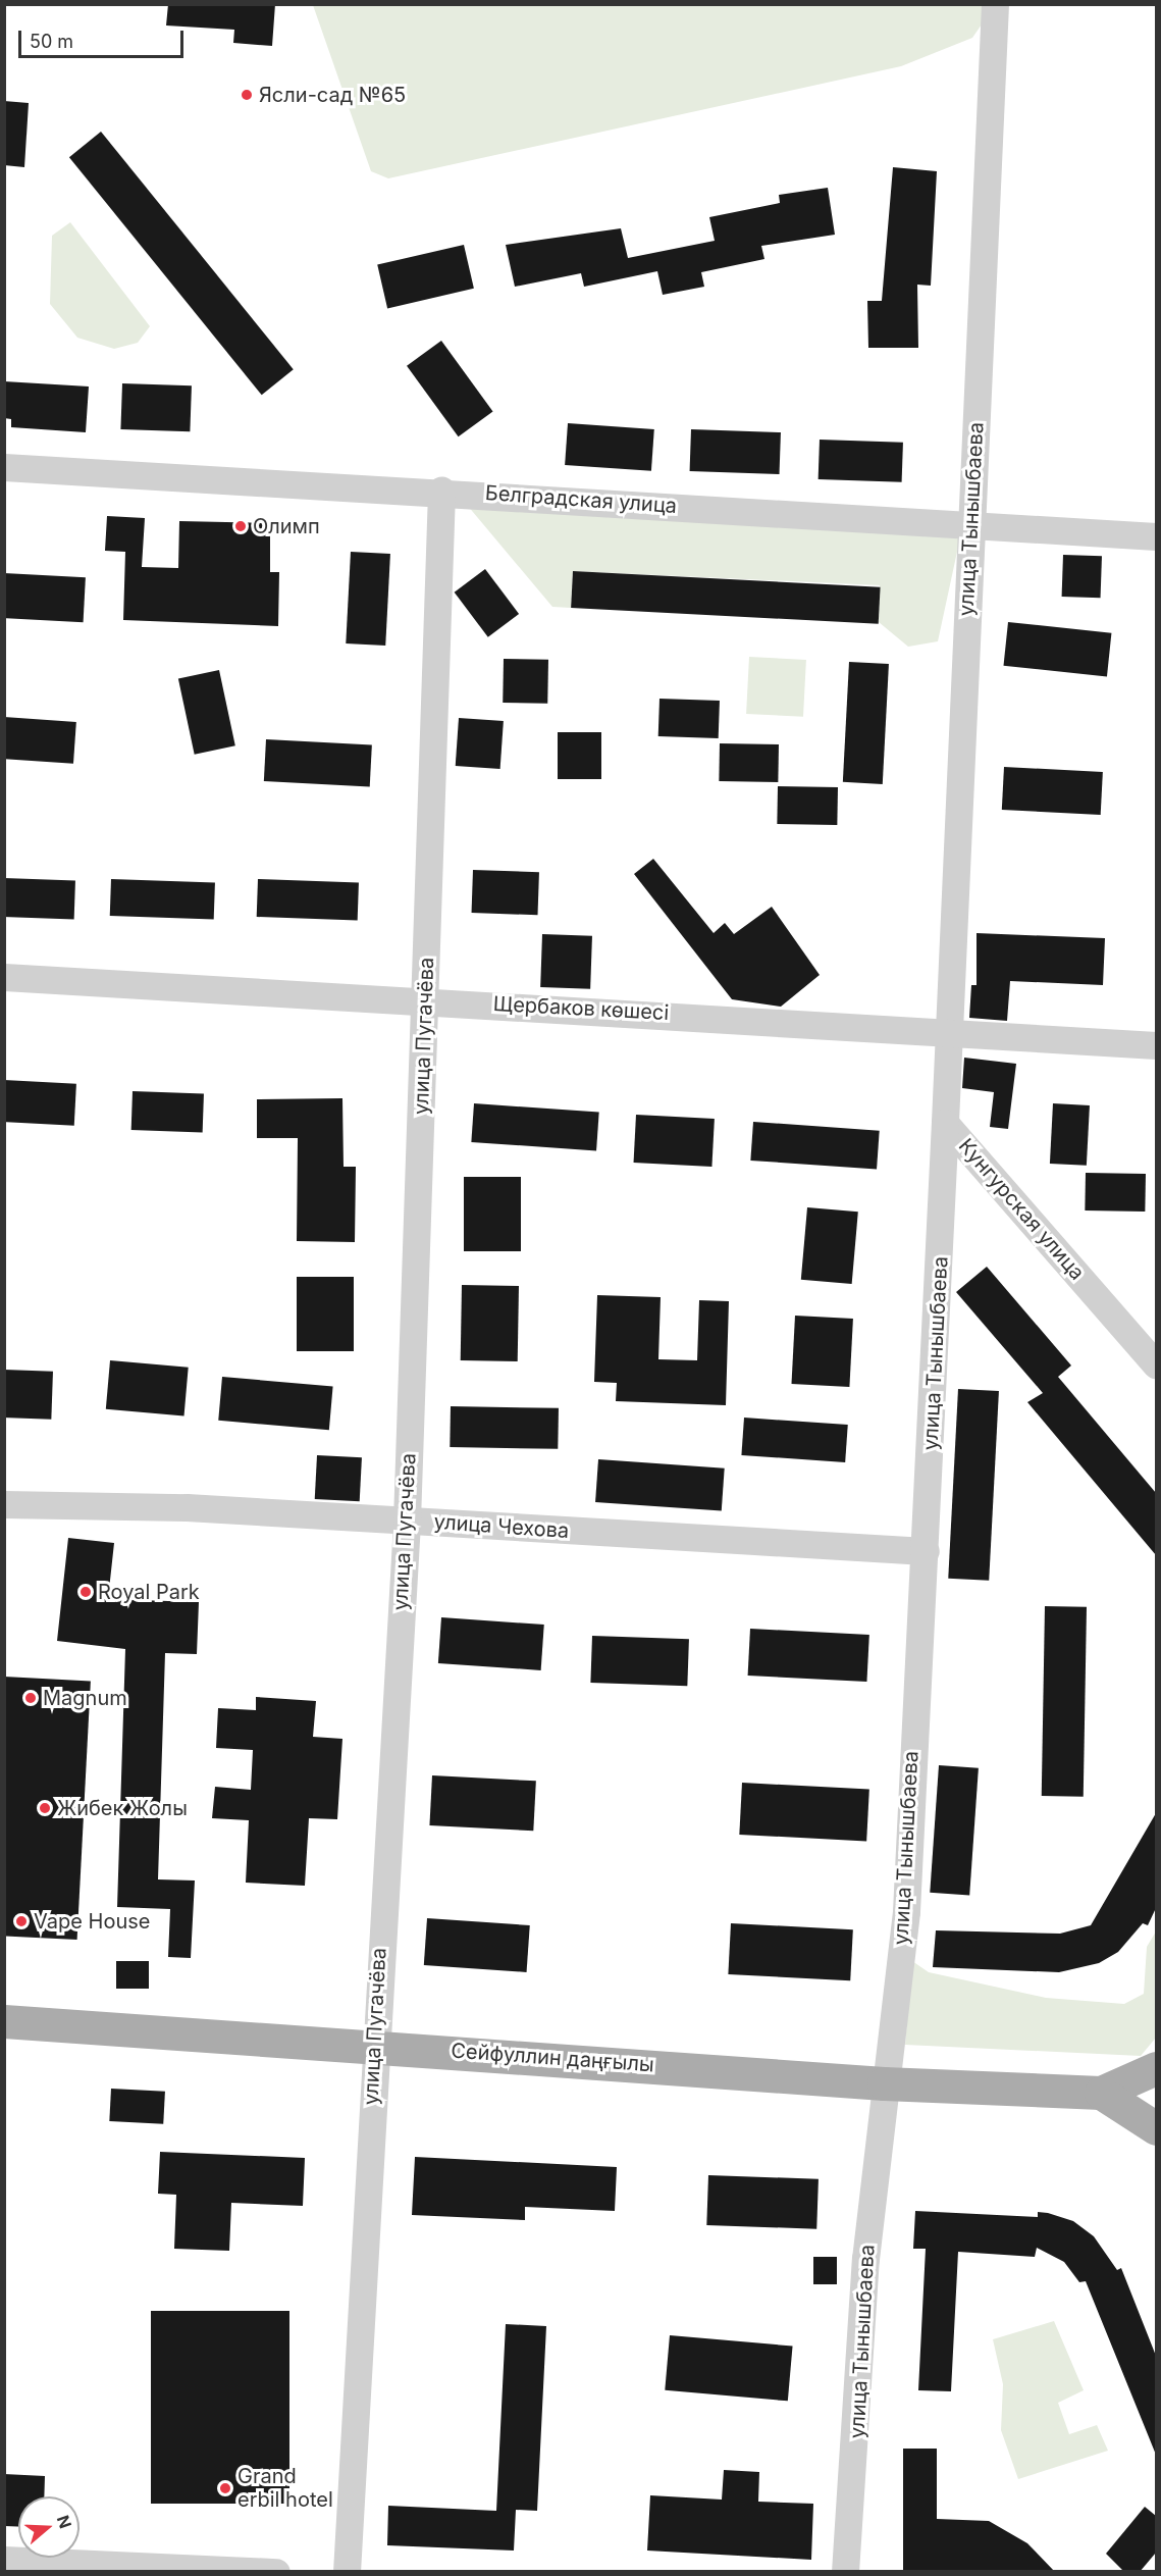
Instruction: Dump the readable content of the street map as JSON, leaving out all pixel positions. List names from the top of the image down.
{
  "streets": {
    "main road": ["Сейфуллин даңғылы"],
    "street": [
      "Белградская улица",
      "улица Тынышбаева",
      "Щербаков көшесі",
      "улица Пугачёва",
      "Кунгурская улица",
      "улица Чехова"
    ]
  },
  "crossings": [
    ["Белградская улица", "улица Тынышбаева"],
    ["Белградская улица", "улица Пугачёва"],
    ["улица Тынышбаева", "Щербаков көшесі"],
    ["улица Тынышбаева", "Кунгурская улица"],
    ["улица Тынышбаева", "улица Чехова"],
    ["улица Тынышбаева", "Сейфуллин даңғылы"],
    ["Щербаков көшесі", "улица Пугачёва"],
    ["Щербаков көшесі", "Кунгурская улица"],
    ["улица Пугачёва", "улица Чехова"],
    ["улица Пугачёва", "Сейфуллин даңғылы"]
  ],
  "places": [
    "Ясли-сад №65",
    "Олимп",
    "Royal Park",
    "Magnum",
    "Жибек Жолы",
    "Vape House",
    "Grand erbil hotel"
  ],
  "scale_bar": "50 m",
  "north": "right"
}
